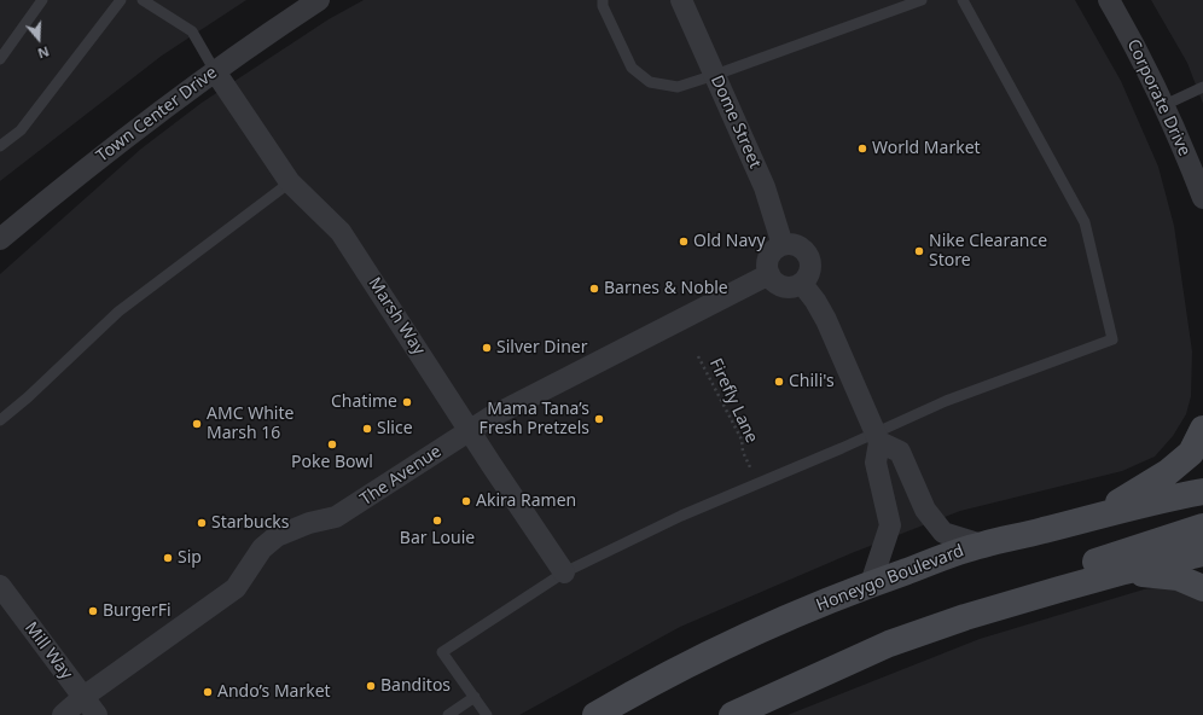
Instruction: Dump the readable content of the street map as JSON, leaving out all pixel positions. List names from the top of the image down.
{
  "streets": {
    "main road": ["Honeygo Boulevard"],
    "street": [
      "Corporate Drive",
      "Town Center Drive",
      "Dome Street",
      "Marsh Way",
      "The Avenue",
      "Mill Way"
    ],
    "path": ["Firefly Lane"]
  },
  "crossings": [
    ["Town Center Drive", "Marsh Way"],
    ["Dome Street", "The Avenue"],
    ["Marsh Way", "The Avenue"],
    ["The Avenue", "Mill Way"]
  ],
  "places": [
    "World Market",
    "Old Navy",
    "Nike Clearance Store",
    "Barnes & Noble",
    "Silver Diner",
    "Chili's",
    "Chatime",
    "Mama Tana’s Fresh Pretzels",
    "AMC White Marsh 16",
    "Slice",
    "Poke Bowl",
    "Akira Ramen",
    "Bar Louie",
    "Starbucks",
    "Sip",
    "BurgerFi",
    "Banditos",
    "Ando’s Market"
  ],
  "north": "bottom"
}
